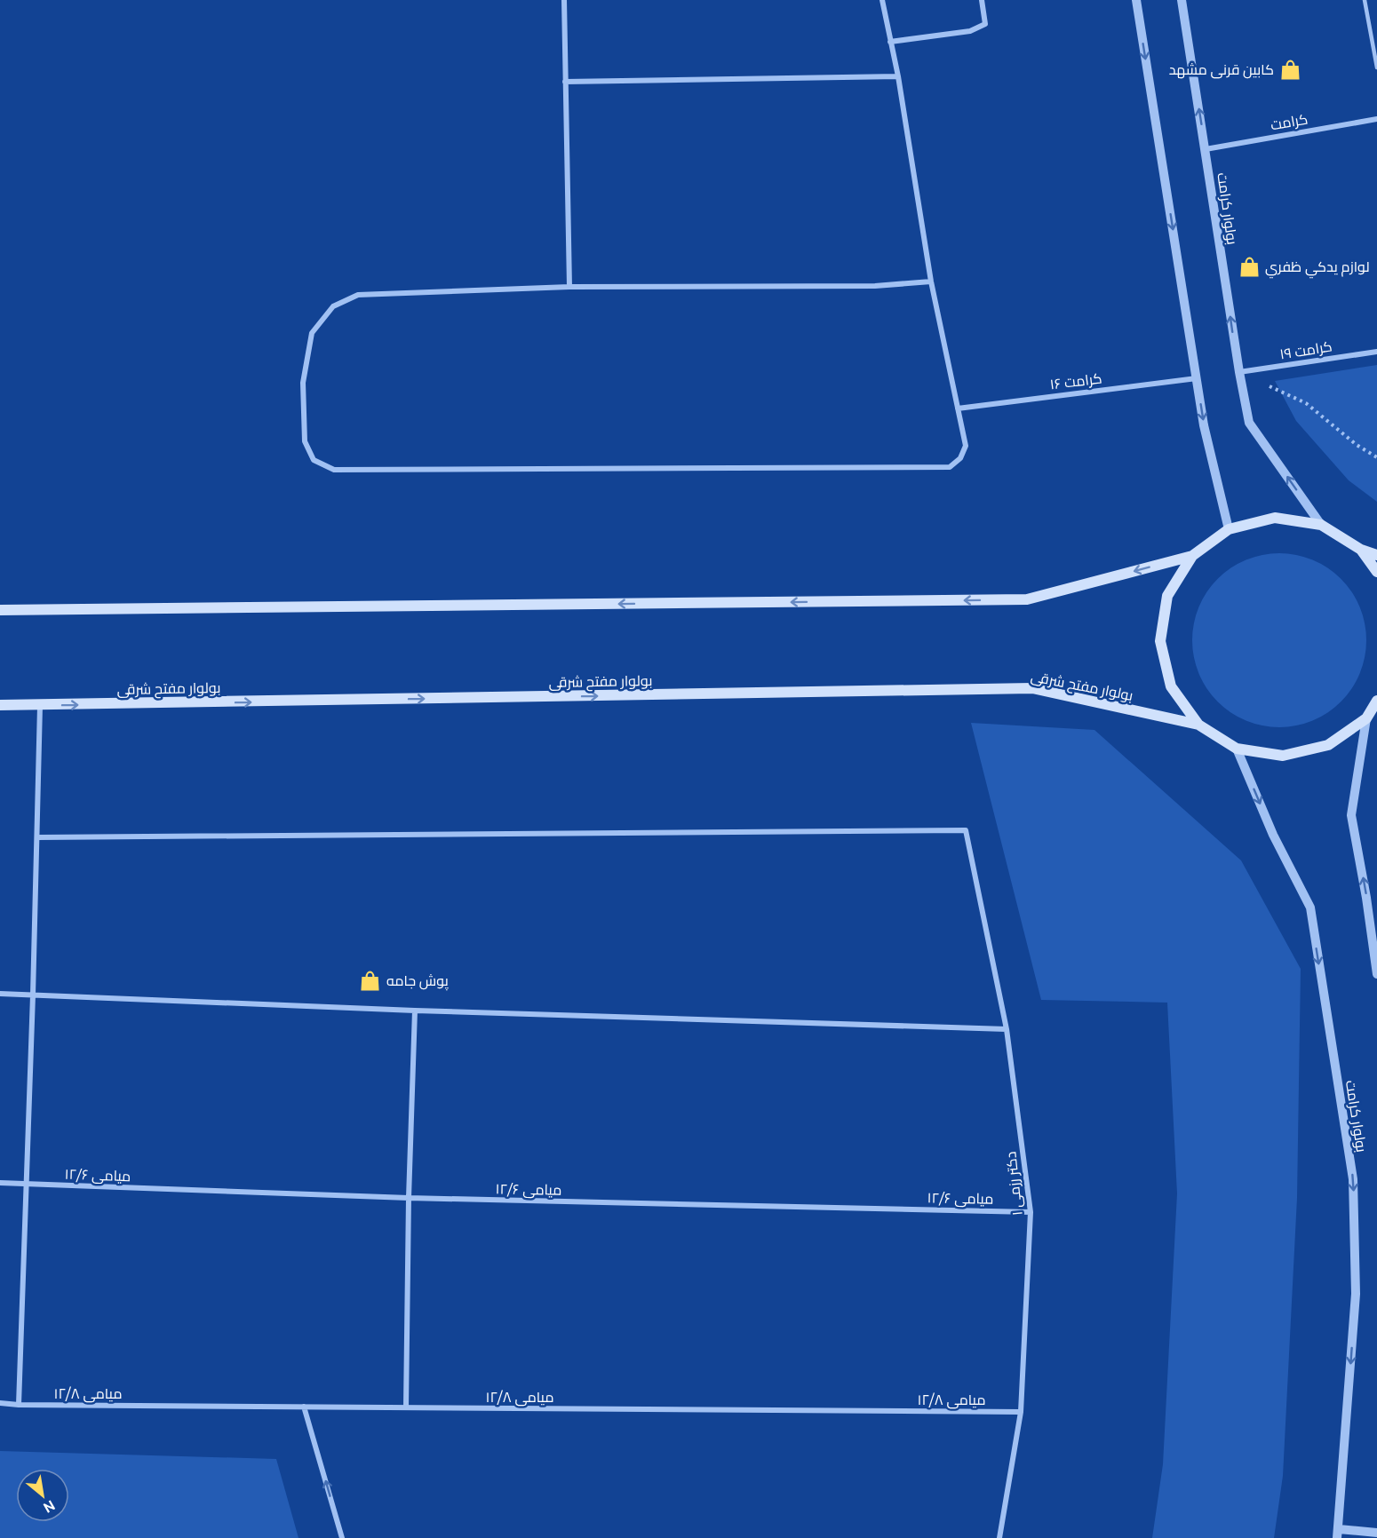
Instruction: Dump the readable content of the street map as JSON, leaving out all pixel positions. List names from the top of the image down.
{
  "streets": {
    "main road": ["بولوار مفتح شرقی"],
    "street": [
      "کرامت",
      "بولوار کرامت",
      "کرامت ۱۹",
      "کرامت ۱۶",
      "میامی ۱۲/۶",
      "دکتر رزمی ۱",
      "میامی ۱۲/۸"
    ]
  },
  "crossings": [
    ["کرامت", "بولوار کرامت"],
    ["بولوار کرامت", "کرامت ۱۹"],
    ["میامی ۱۲/۶", "دکتر رزمی ۱"],
    ["دکتر رزمی ۱", "میامی ۱۲/۸"]
  ],
  "places": {
    "shop": ["کابین قرنی مشهد", "لوازم يدكي ظفري", "پوش جامه"]
  },
  "north": "bottom right"
}
